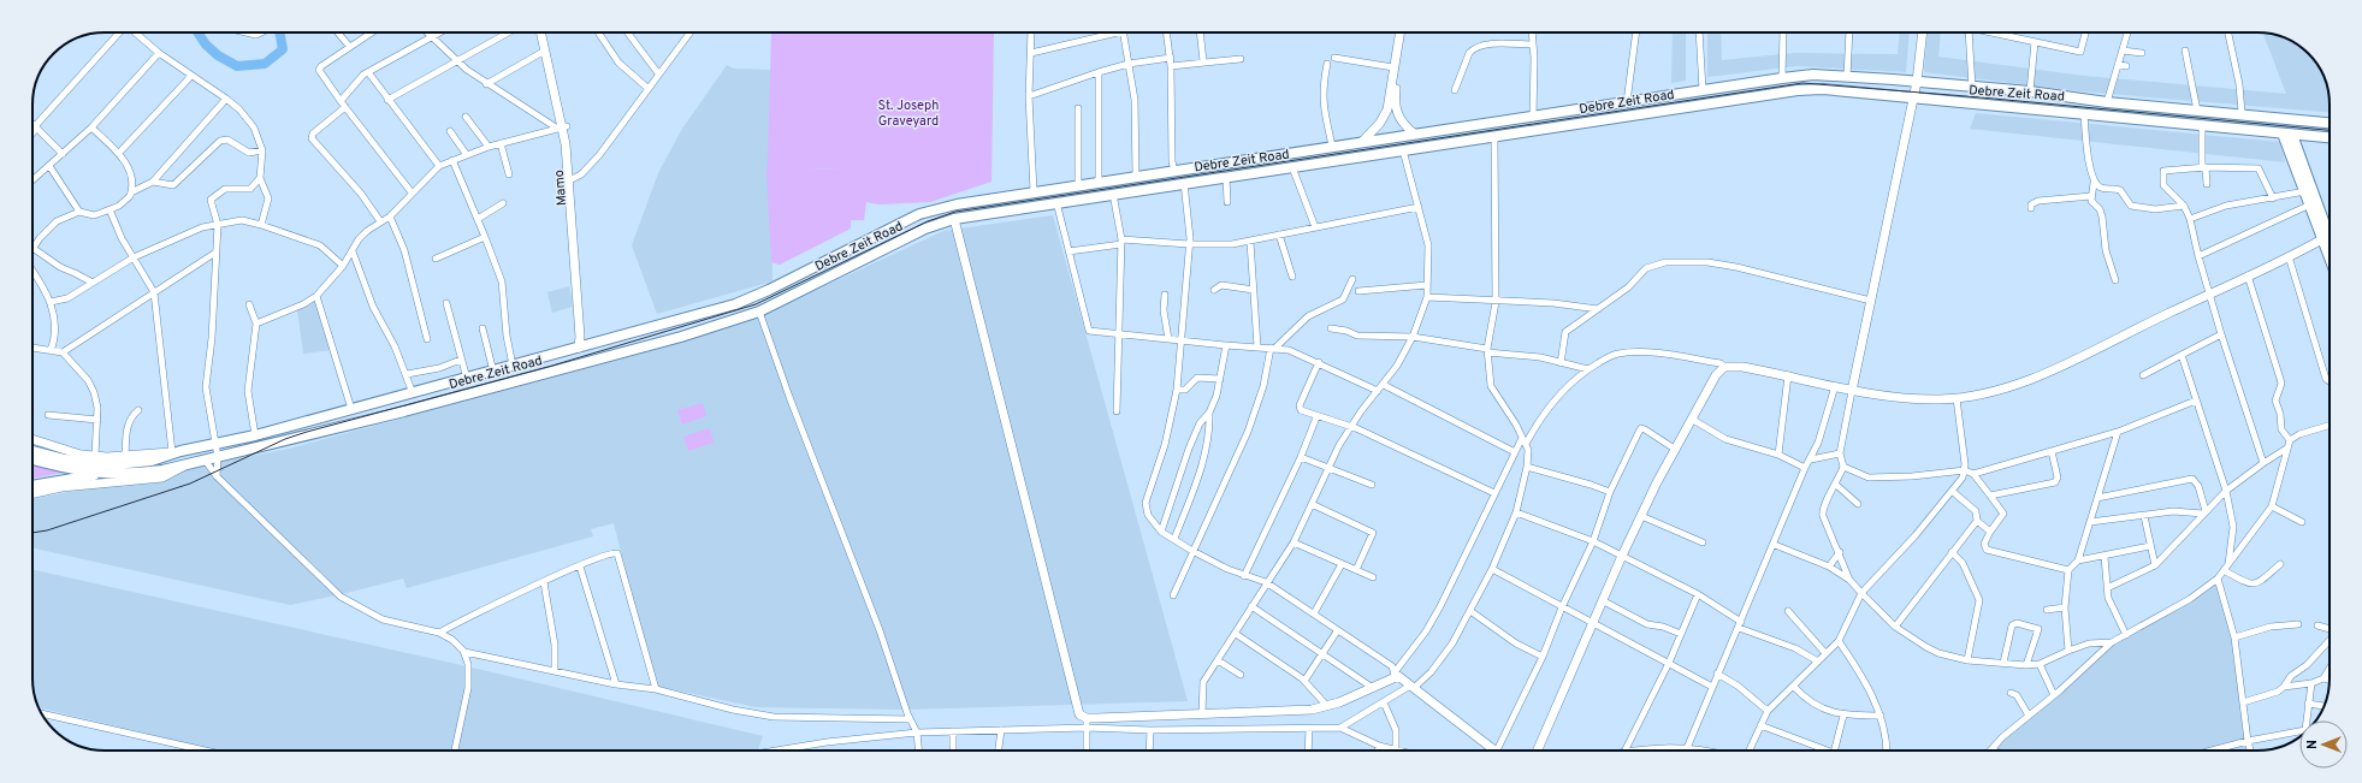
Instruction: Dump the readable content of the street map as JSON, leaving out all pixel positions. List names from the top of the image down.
{
  "streets": {
    "main road": ["Debre Zeit Road"],
    "street": ["Mamo"]
  },
  "crossings": [
    ["Debre Zeit Road", "Mamo"]
  ],
  "parks": ["St. Joseph Graveyard"],
  "north": "left"
}
